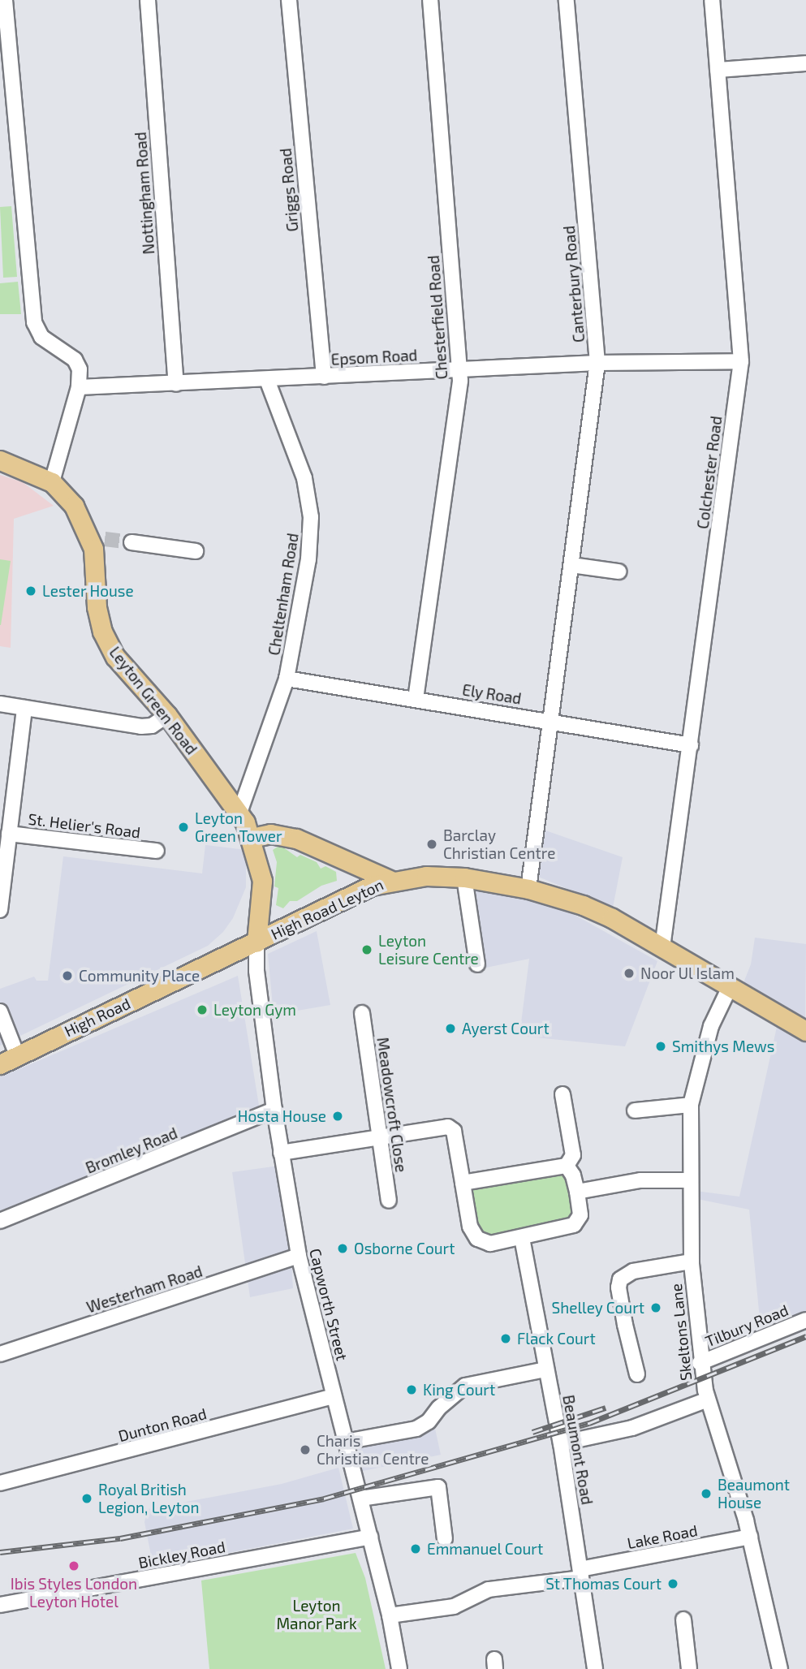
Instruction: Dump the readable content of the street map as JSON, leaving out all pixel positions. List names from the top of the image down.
{
  "streets": {
    "main road": ["Leyton Green Road", "High Road Leyton", "High Road"],
    "street": [
      "Griggs Road",
      "Nottingham Road",
      "Canterbury Road",
      "Chesterfield Road",
      "Epsom Road",
      "Colchester Road",
      "Cheltenham Road",
      "Ely Road",
      "St. Helier's Road",
      "Meadowcroft Close",
      "Bromley Road",
      "Westerham Road",
      "Capworth Street",
      "Tilbury Road",
      "Skeltons Lane",
      "Dunton Road",
      "Beaumont Road",
      "Lake Road",
      "Bickley Road"
    ]
  },
  "crossings": [
    ["Griggs Road", "Epsom Road"],
    ["Nottingham Road", "Epsom Road"],
    ["Canterbury Road", "Epsom Road"],
    ["Canterbury Road", "Ely Road"],
    ["Canterbury Road", "High Road Leyton"],
    ["Chesterfield Road", "Epsom Road"],
    ["Chesterfield Road", "Ely Road"],
    ["Epsom Road", "Colchester Road"],
    ["Epsom Road", "Cheltenham Road"],
    ["Colchester Road", "Ely Road"],
    ["Colchester Road", "High Road Leyton"],
    ["Cheltenham Road", "Ely Road"],
    ["Cheltenham Road", "Leyton Green Road"],
    ["Leyton Green Road", "High Road Leyton"],
    ["Leyton Green Road", "High Road"],
    ["Leyton Green Road", "Capworth Street"],
    ["High Road Leyton", "High Road"],
    ["High Road Leyton", "Capworth Street"],
    ["High Road Leyton", "Skeltons Lane"],
    ["High Road", "Capworth Street"],
    ["Bromley Road", "Capworth Street"],
    ["Westerham Road", "Capworth Street"],
    ["Capworth Street", "Dunton Road"],
    ["Capworth Street", "Lake Road"],
    ["Capworth Street", "Bickley Road"],
    ["Tilbury Road", "Skeltons Lane"],
    ["Skeltons Lane", "Lake Road"],
    ["Beaumont Road", "Lake Road"]
  ],
  "parks": ["Leyton Manor Park"],
  "places": [
    "Lester House",
    "Leyton Green Tower",
    "Barclay Christian Centre",
    "Leyton Leisure Centre",
    "Noor Ul Islam",
    "Community Place",
    "Leyton Gym",
    "Ayerst Court",
    "Smithys Mews",
    "Hosta House",
    "Osborne Court",
    "Shelley Court",
    "Flack Court",
    "King Court",
    "Charis Christian Centre",
    "Beaumont House",
    "Royal British Legion, Leyton",
    "Emmanuel Court",
    "Ibis Styles London Leyton Hotel",
    "St Thomas Court"
  ]
}
